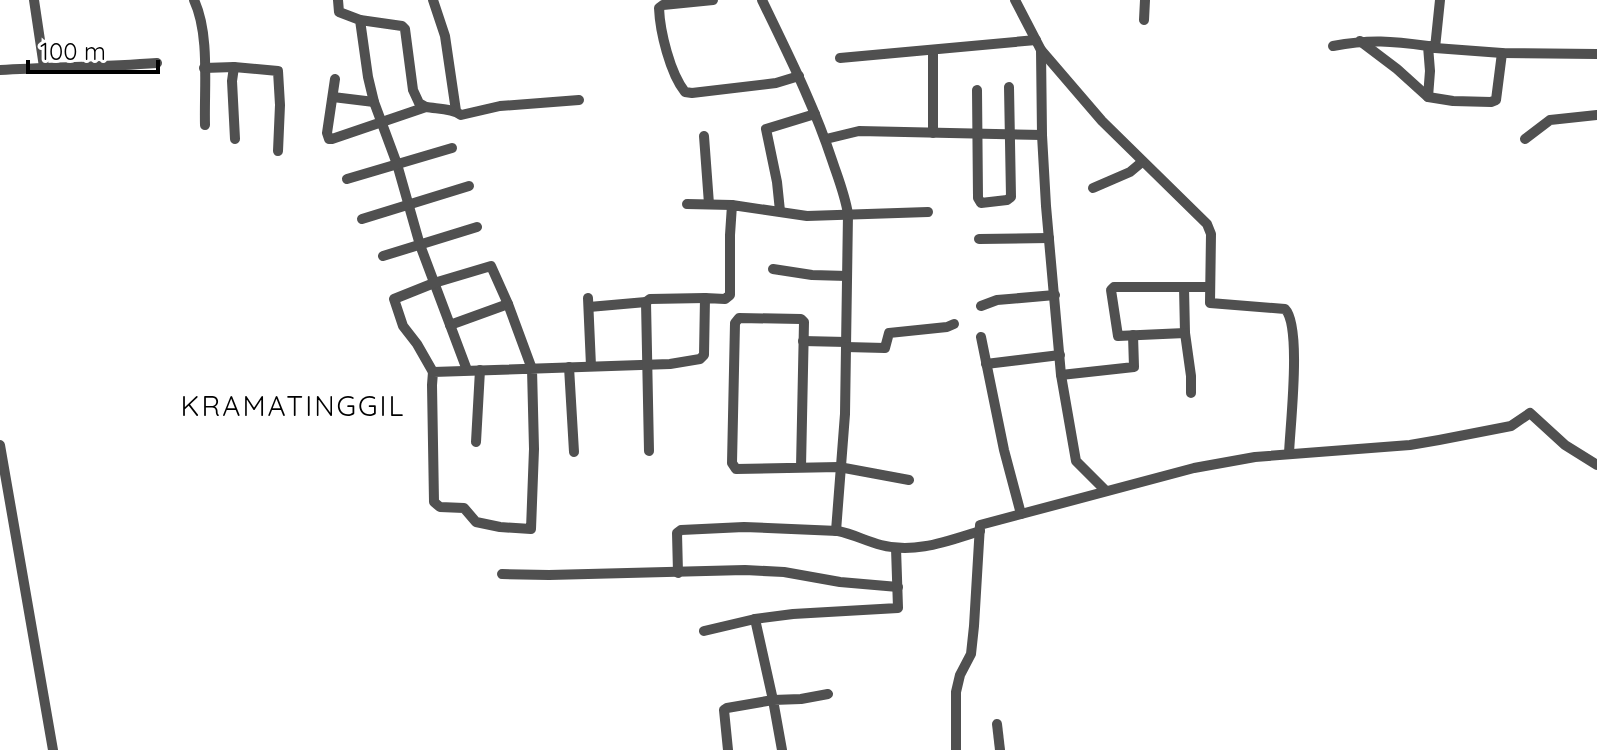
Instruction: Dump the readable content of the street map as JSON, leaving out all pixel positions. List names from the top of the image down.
{
  "districts": ["KRAMATINGGIL"],
  "scale_bar": "100 m"
}
